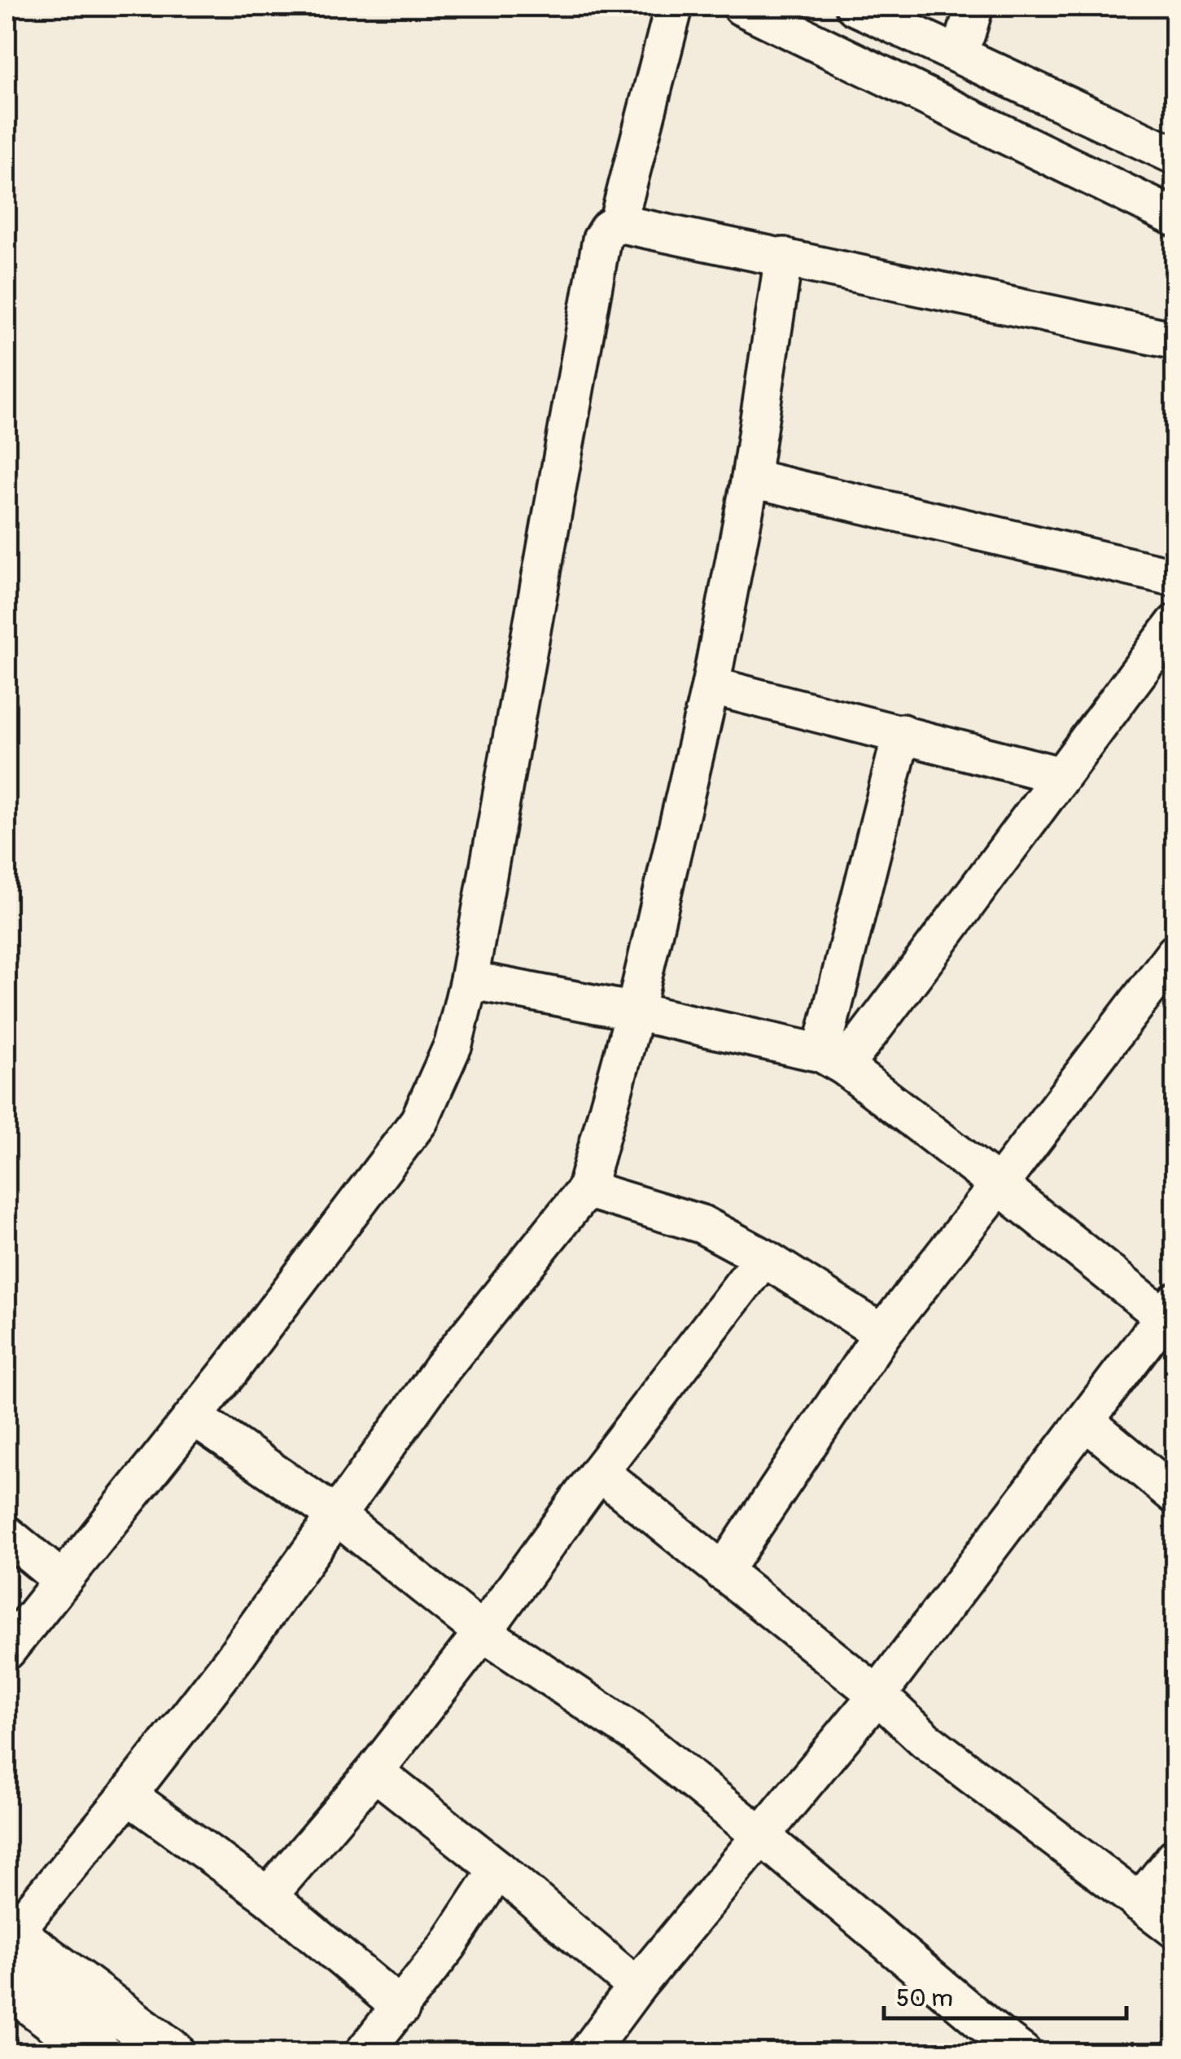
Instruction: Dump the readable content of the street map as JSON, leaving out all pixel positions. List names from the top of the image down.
{
  "scale_bar": "50 m"
}
